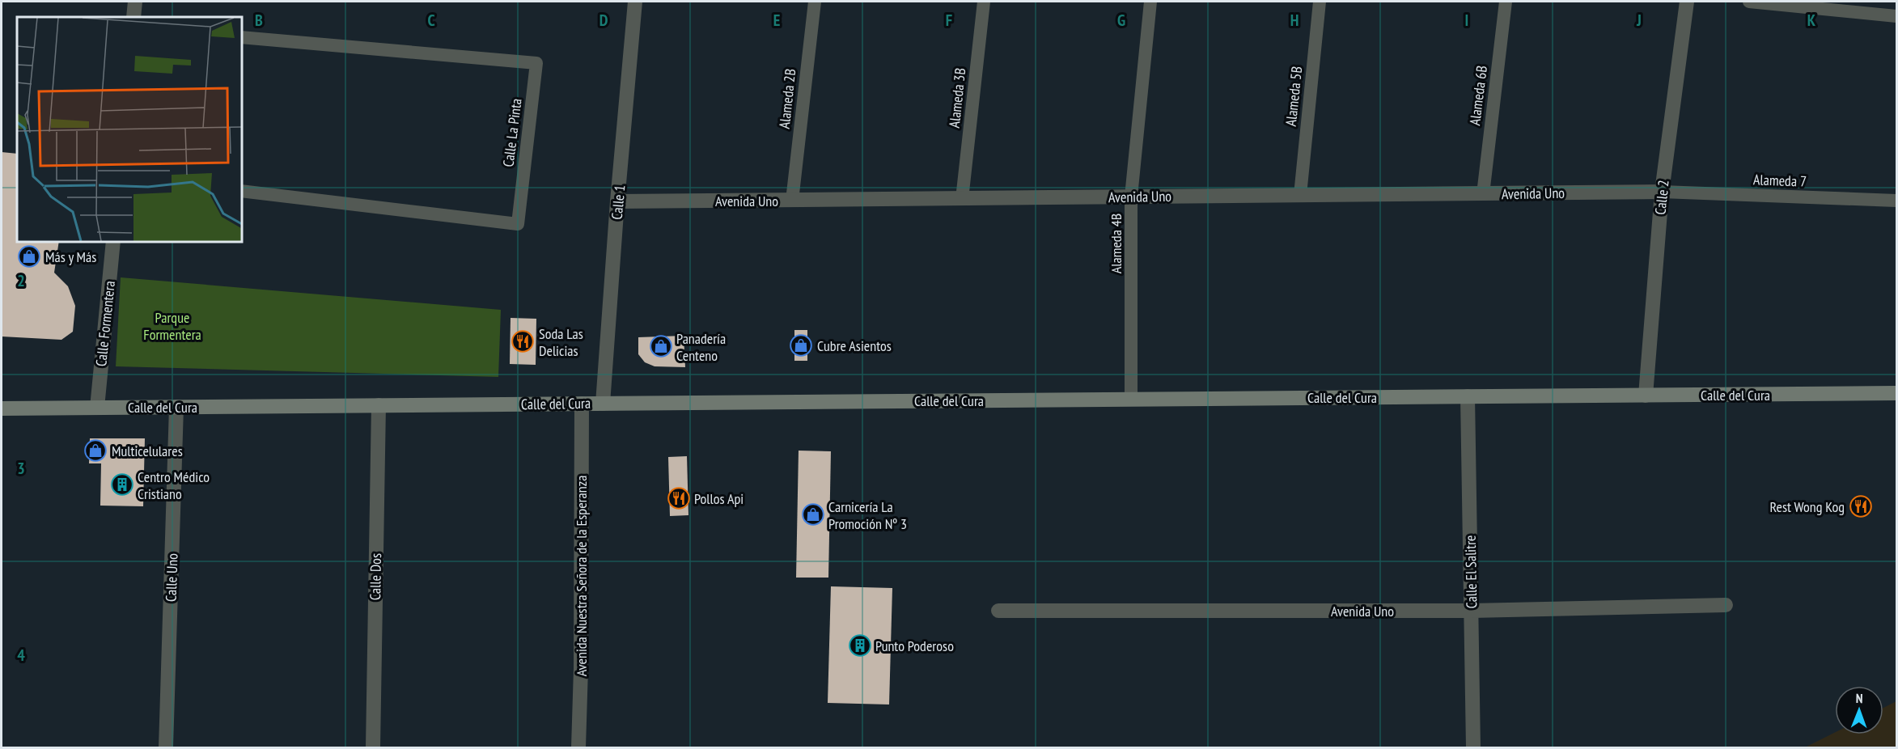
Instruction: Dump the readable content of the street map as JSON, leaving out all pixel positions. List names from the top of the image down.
{
  "streets": {
    "street": [
      "Avenida Uno",
      "Calle 2",
      "Calle 1",
      "Calle Formentera",
      "Calle del Cura",
      "Calle El Salitre",
      "Avenida Nuestra Señora de la Esperanza",
      "Calle Dos",
      "Calle Uno"
    ],
    "lane": [
      "Alameda 6B",
      "Alameda 5B",
      "Alameda 3B",
      "Alameda 2B",
      "Calle La Pinta",
      "Alameda 7",
      "Alameda 4B"
    ]
  },
  "crossings": [
    ["Alameda 6B", "Avenida Uno"],
    ["Alameda 5B", "Avenida Uno"],
    ["Alameda 3B", "Avenida Uno"],
    ["Alameda 2B", "Avenida Uno"],
    ["Alameda 7", "Avenida Uno"],
    ["Alameda 7", "Calle 2"],
    ["Avenida Uno", "Calle 2"],
    ["Avenida Uno", "Calle 1"],
    ["Avenida Uno", "Alameda 4B"],
    ["Avenida Uno", "Calle El Salitre"],
    ["Calle 2", "Calle del Cura"],
    ["Calle 1", "Calle del Cura"],
    ["Alameda 4B", "Calle del Cura"],
    ["Calle Formentera", "Calle del Cura"],
    ["Calle del Cura", "Calle El Salitre"],
    ["Calle del Cura", "Avenida Nuestra Señora de la Esperanza"],
    ["Calle del Cura", "Calle Dos"],
    ["Calle del Cura", "Calle Uno"]
  ],
  "parks": ["Parque Formentera"],
  "places": {
    "shop": [
      "Más y Más",
      "Cubre Asientos",
      "Panadería Centeno",
      "Multicelulares",
      "Carnicería La Promoción Nº 3"
    ],
    "restaurant": ["Soda Las Delicias", "Pollos Api", "Rest Wong Kog"],
    "building": ["Centro Médico Cristiano", "Punto Poderoso"]
  },
  "north": "top",
  "grid": {
    "columns": [
      "B",
      "C",
      "D",
      "E",
      "F",
      "G",
      "H",
      "I",
      "J",
      "K"
    ],
    "rows": ["2", "3", "4"]
  }
}
